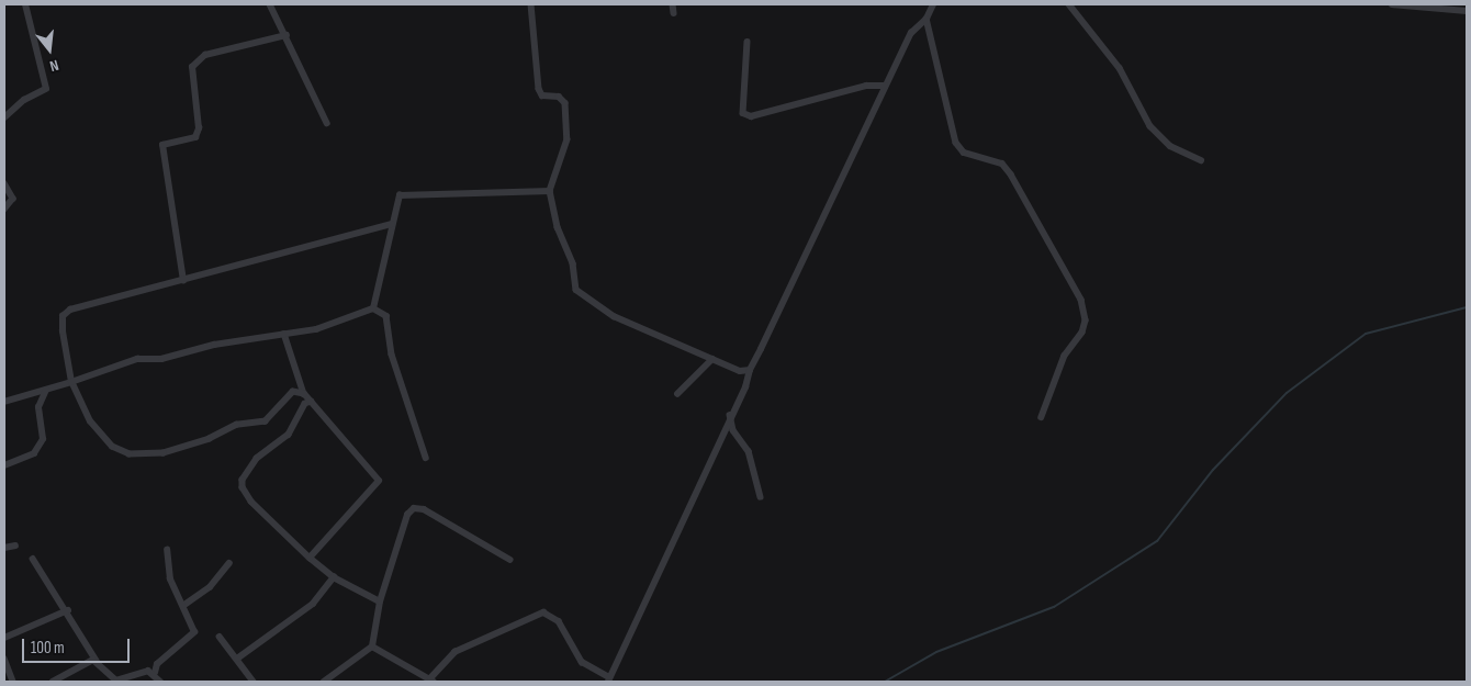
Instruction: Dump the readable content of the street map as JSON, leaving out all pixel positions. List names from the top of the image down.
{
  "scale_bar": "100 m",
  "north": "bottom"
}
